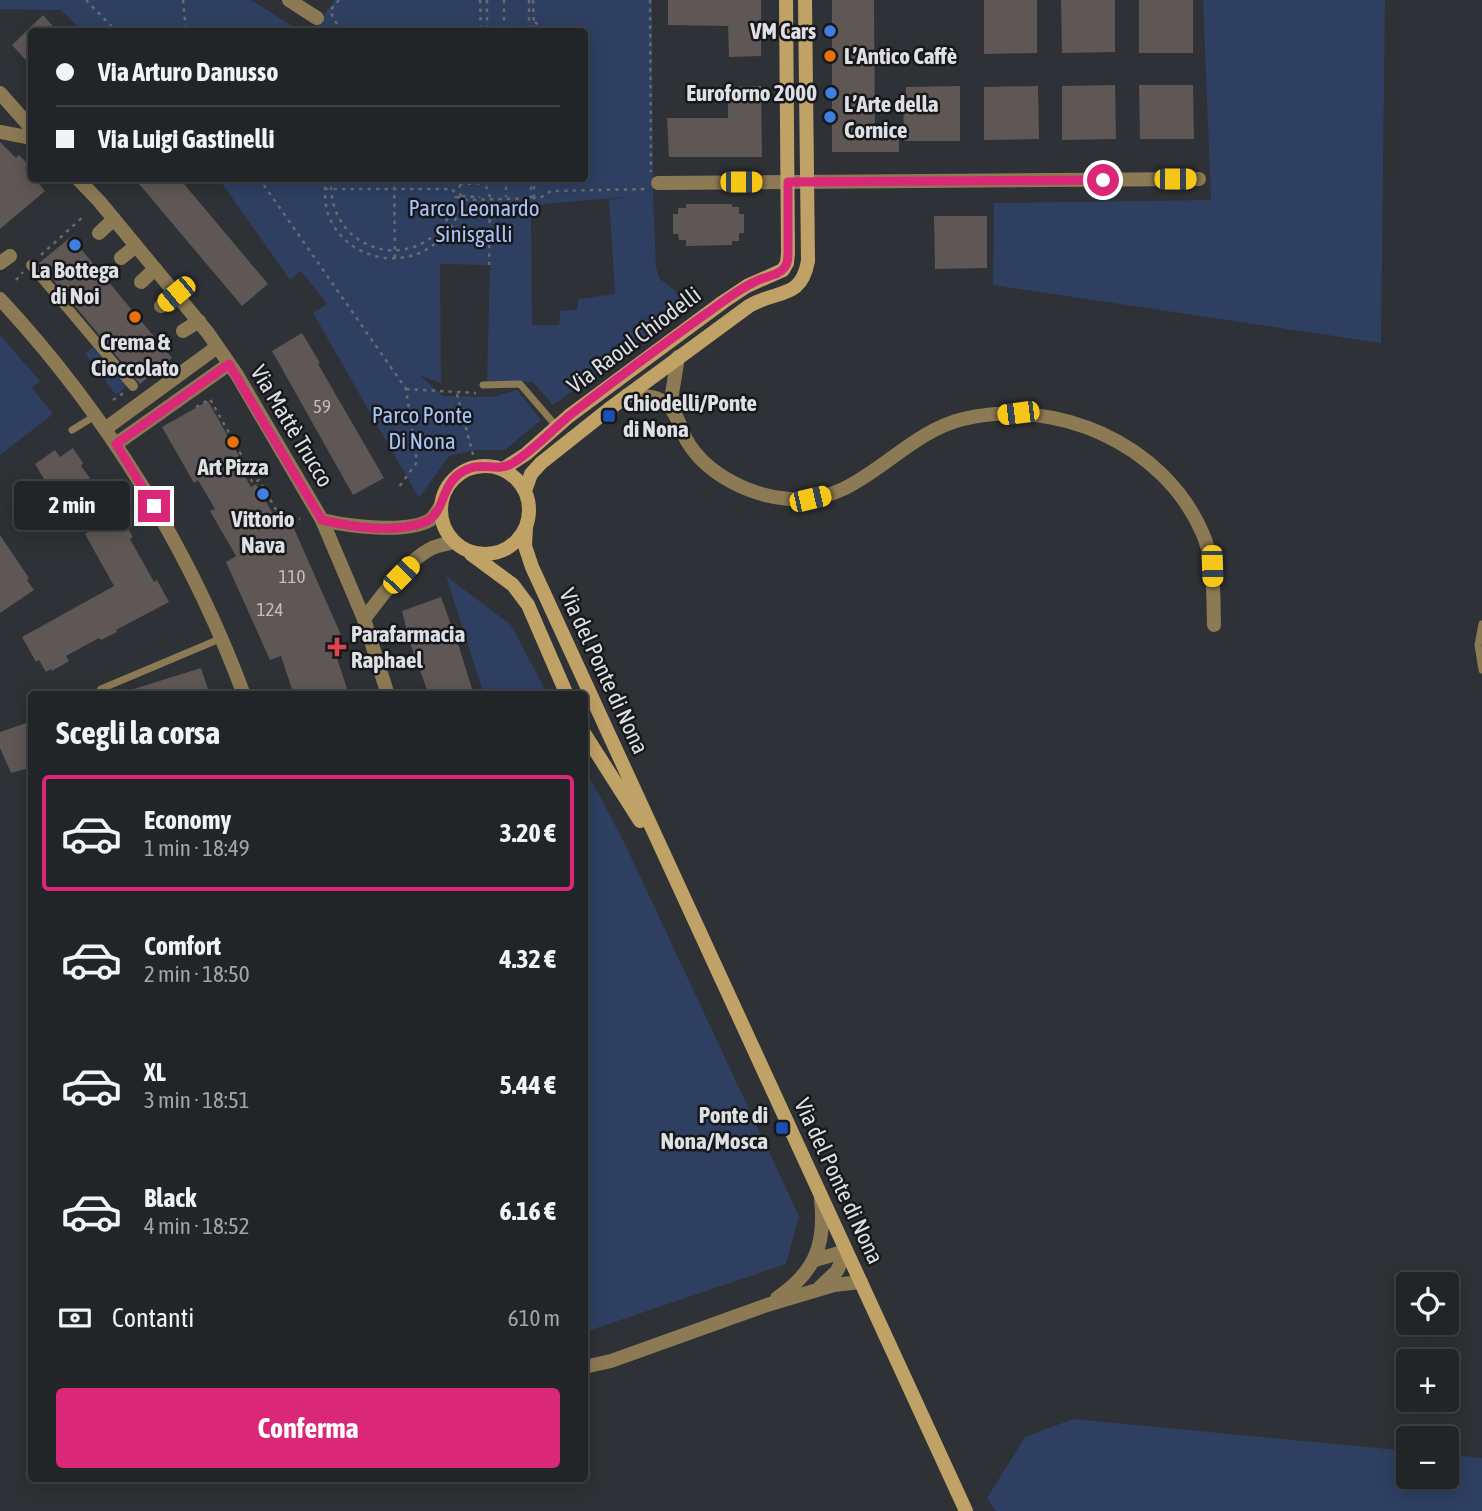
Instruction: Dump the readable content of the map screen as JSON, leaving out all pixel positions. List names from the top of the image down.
{
  "streets": {
    "main road": ["Via Raoul Chiodelli", "Via del Ponte di Nona"],
    "street": ["Via Mattè Trucco"]
  },
  "crossings": [
    ["Via Raoul Chiodelli", "Via del Ponte di Nona"]
  ],
  "parks": ["Parco Leonardo Sinisgalli", "Parco Ponte Di Nona"],
  "places": {
    "other": [
      "VM Cars",
      "L’Antico Caffè",
      "Euroforno 2000",
      "L’Arte della Cornice",
      "La Bottega di Noi",
      "Crema & Cioccolato",
      "Art Pizza",
      "Vittorio Nava"
    ],
    "transit": ["Chiodelli/Ponte di Nona", "Ponte di Nona/Mosca"],
    "health": ["Parafarmacia Raphael"]
  },
  "house_numbers": ["59", "110", "124"],
  "page": {
    "banner": ["Via Arturo Danusso", "Via Luigi Gastinelli"],
    "bubble": "2 min",
    "heading": "Scegli la corsa",
    "list": [
      {
        "name": "Economy",
        "note": "1 min · 18:49",
        "value": "3.20 €"
      },
      {
        "name": "Comfort",
        "note": "2 min · 18:50",
        "value": "4.32 €"
      },
      {
        "name": "XL",
        "note": "3 min · 18:51",
        "value": "5.44 €"
      },
      {
        "name": "Black",
        "note": "4 min · 18:52",
        "value": "6.16 €"
      }
    ],
    "map_buttons": ["+", "−"],
    "pay": ["Contanti", "610 m"],
    "buttons": "Conferma"
  }
}
